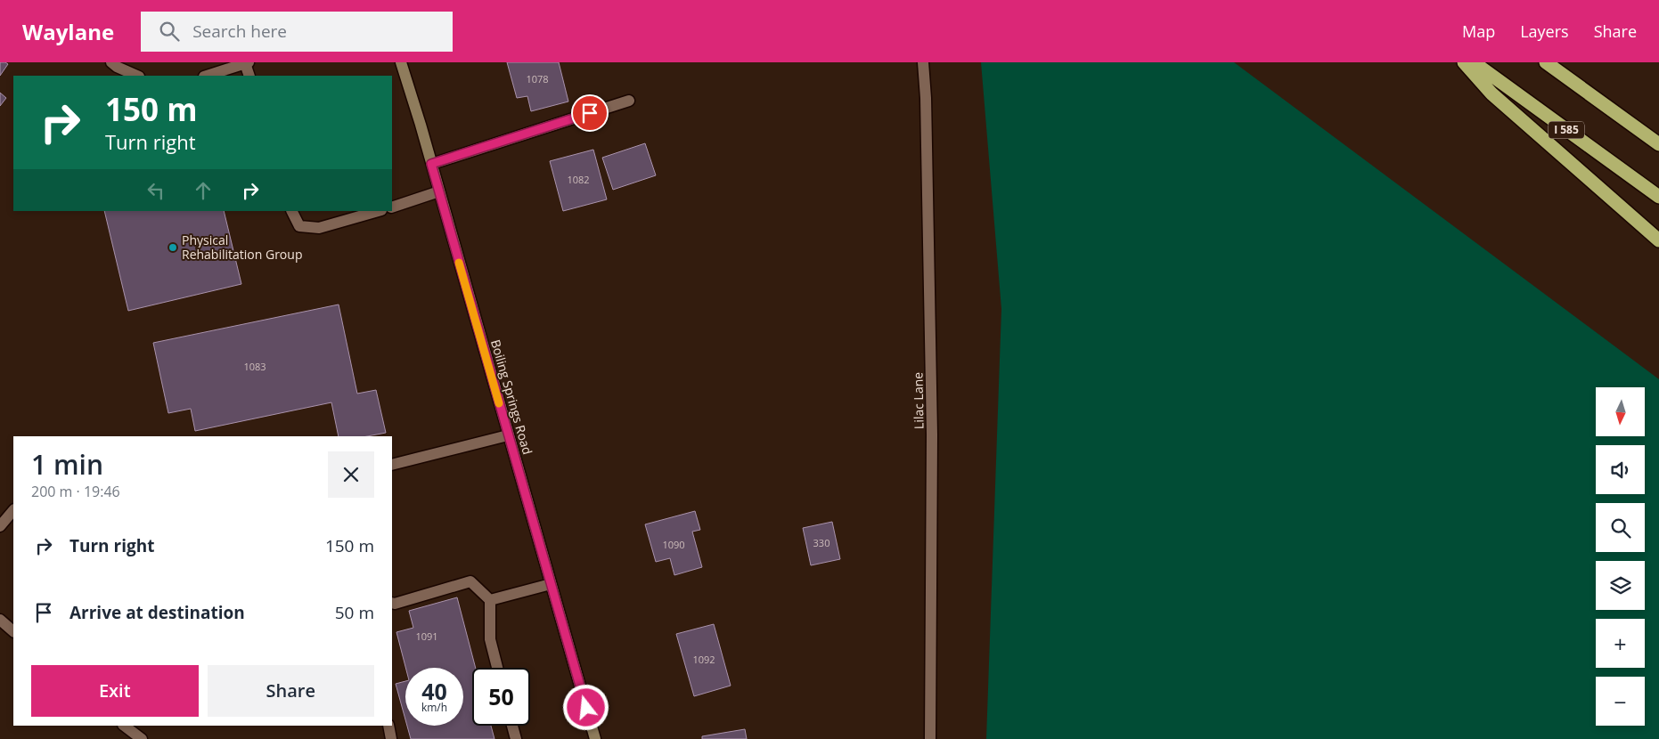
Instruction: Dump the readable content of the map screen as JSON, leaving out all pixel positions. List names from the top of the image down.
{
  "streets": {
    "highway": ["I 585"],
    "main road": ["Boiling Springs Road"],
    "street": ["Lilac Lane"]
  },
  "places": ["Physical Rehabilitation Group"],
  "house_numbers": [
    "1078",
    "1082",
    "1083",
    "330",
    "1090",
    "1091",
    "1092"
  ],
  "north": "bottom",
  "page": {
    "header": "Waylane",
    "search": "Search here",
    "nav": ["Map", "Layers", "Share"],
    "turn": ["150 m", "Turn right"],
    "map_buttons": ["+", "−"],
    "heading": ["1 min", "200 m · 19:46"],
    "list": [
      {
        "name": "Turn right",
        "value": "150 m"
      },
      {
        "name": "Arrive at destination",
        "value": "50 m"
      }
    ],
    "buttons": ["Exit", "Share"],
    "speed": "40 km/h",
    "limit": "50"
  }
}
